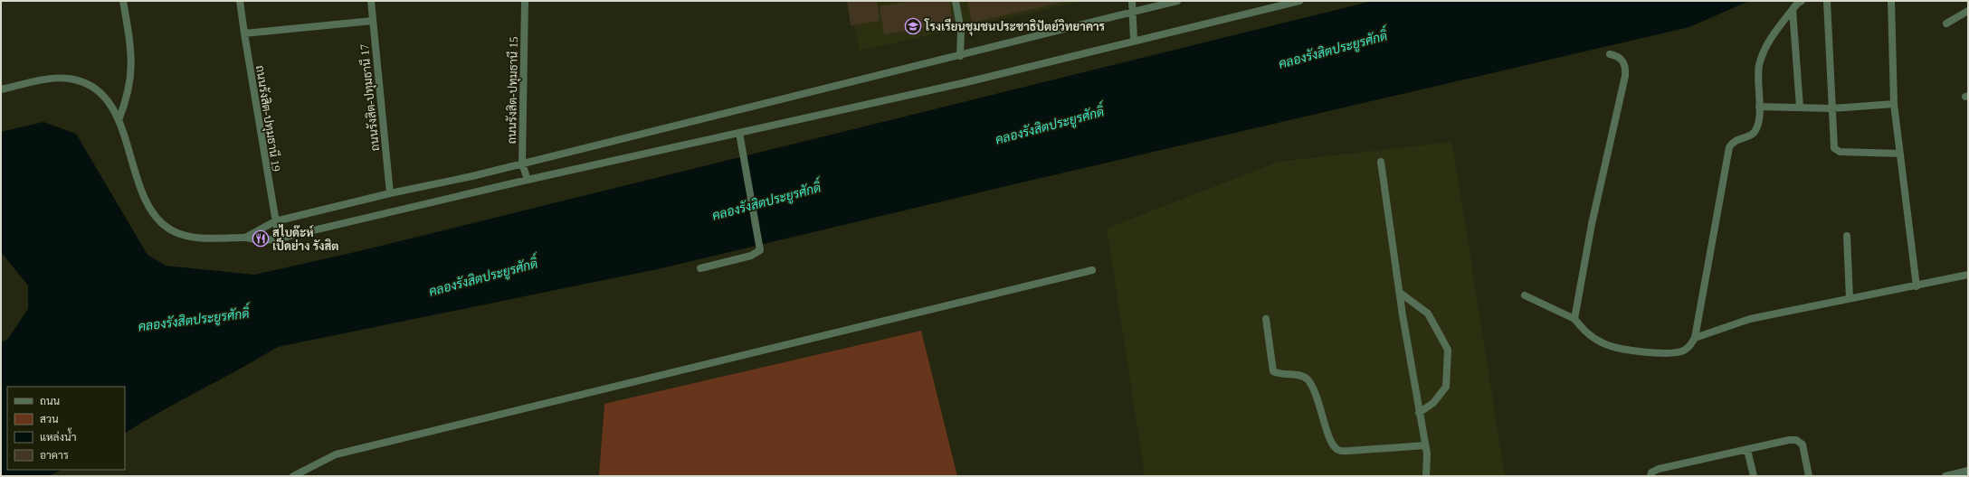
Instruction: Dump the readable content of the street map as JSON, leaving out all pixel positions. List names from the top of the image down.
{
  "streets": {
    "street": ["ถนนรังสิต-ปทุมธานี 15", "ถนนรังสิต-ปทุมธานี 17", "ถนนรังสิต-ปทุมธานี 19"]
  },
  "water": ["คลองรังสิตประยูรศักดิ์"],
  "places": {
    "school or university": ["โรงเรียนชุมชนประชาธิปัตย์วิทยาคาร"],
    "restaurant": ["สุไบด๊ะห์ เป็ดย่าง รังสิต"]
  },
  "legend": [
    "ถนน",
    "สวน",
    "แหล่งน้ำ",
    "อาคาร"
  ]
}
